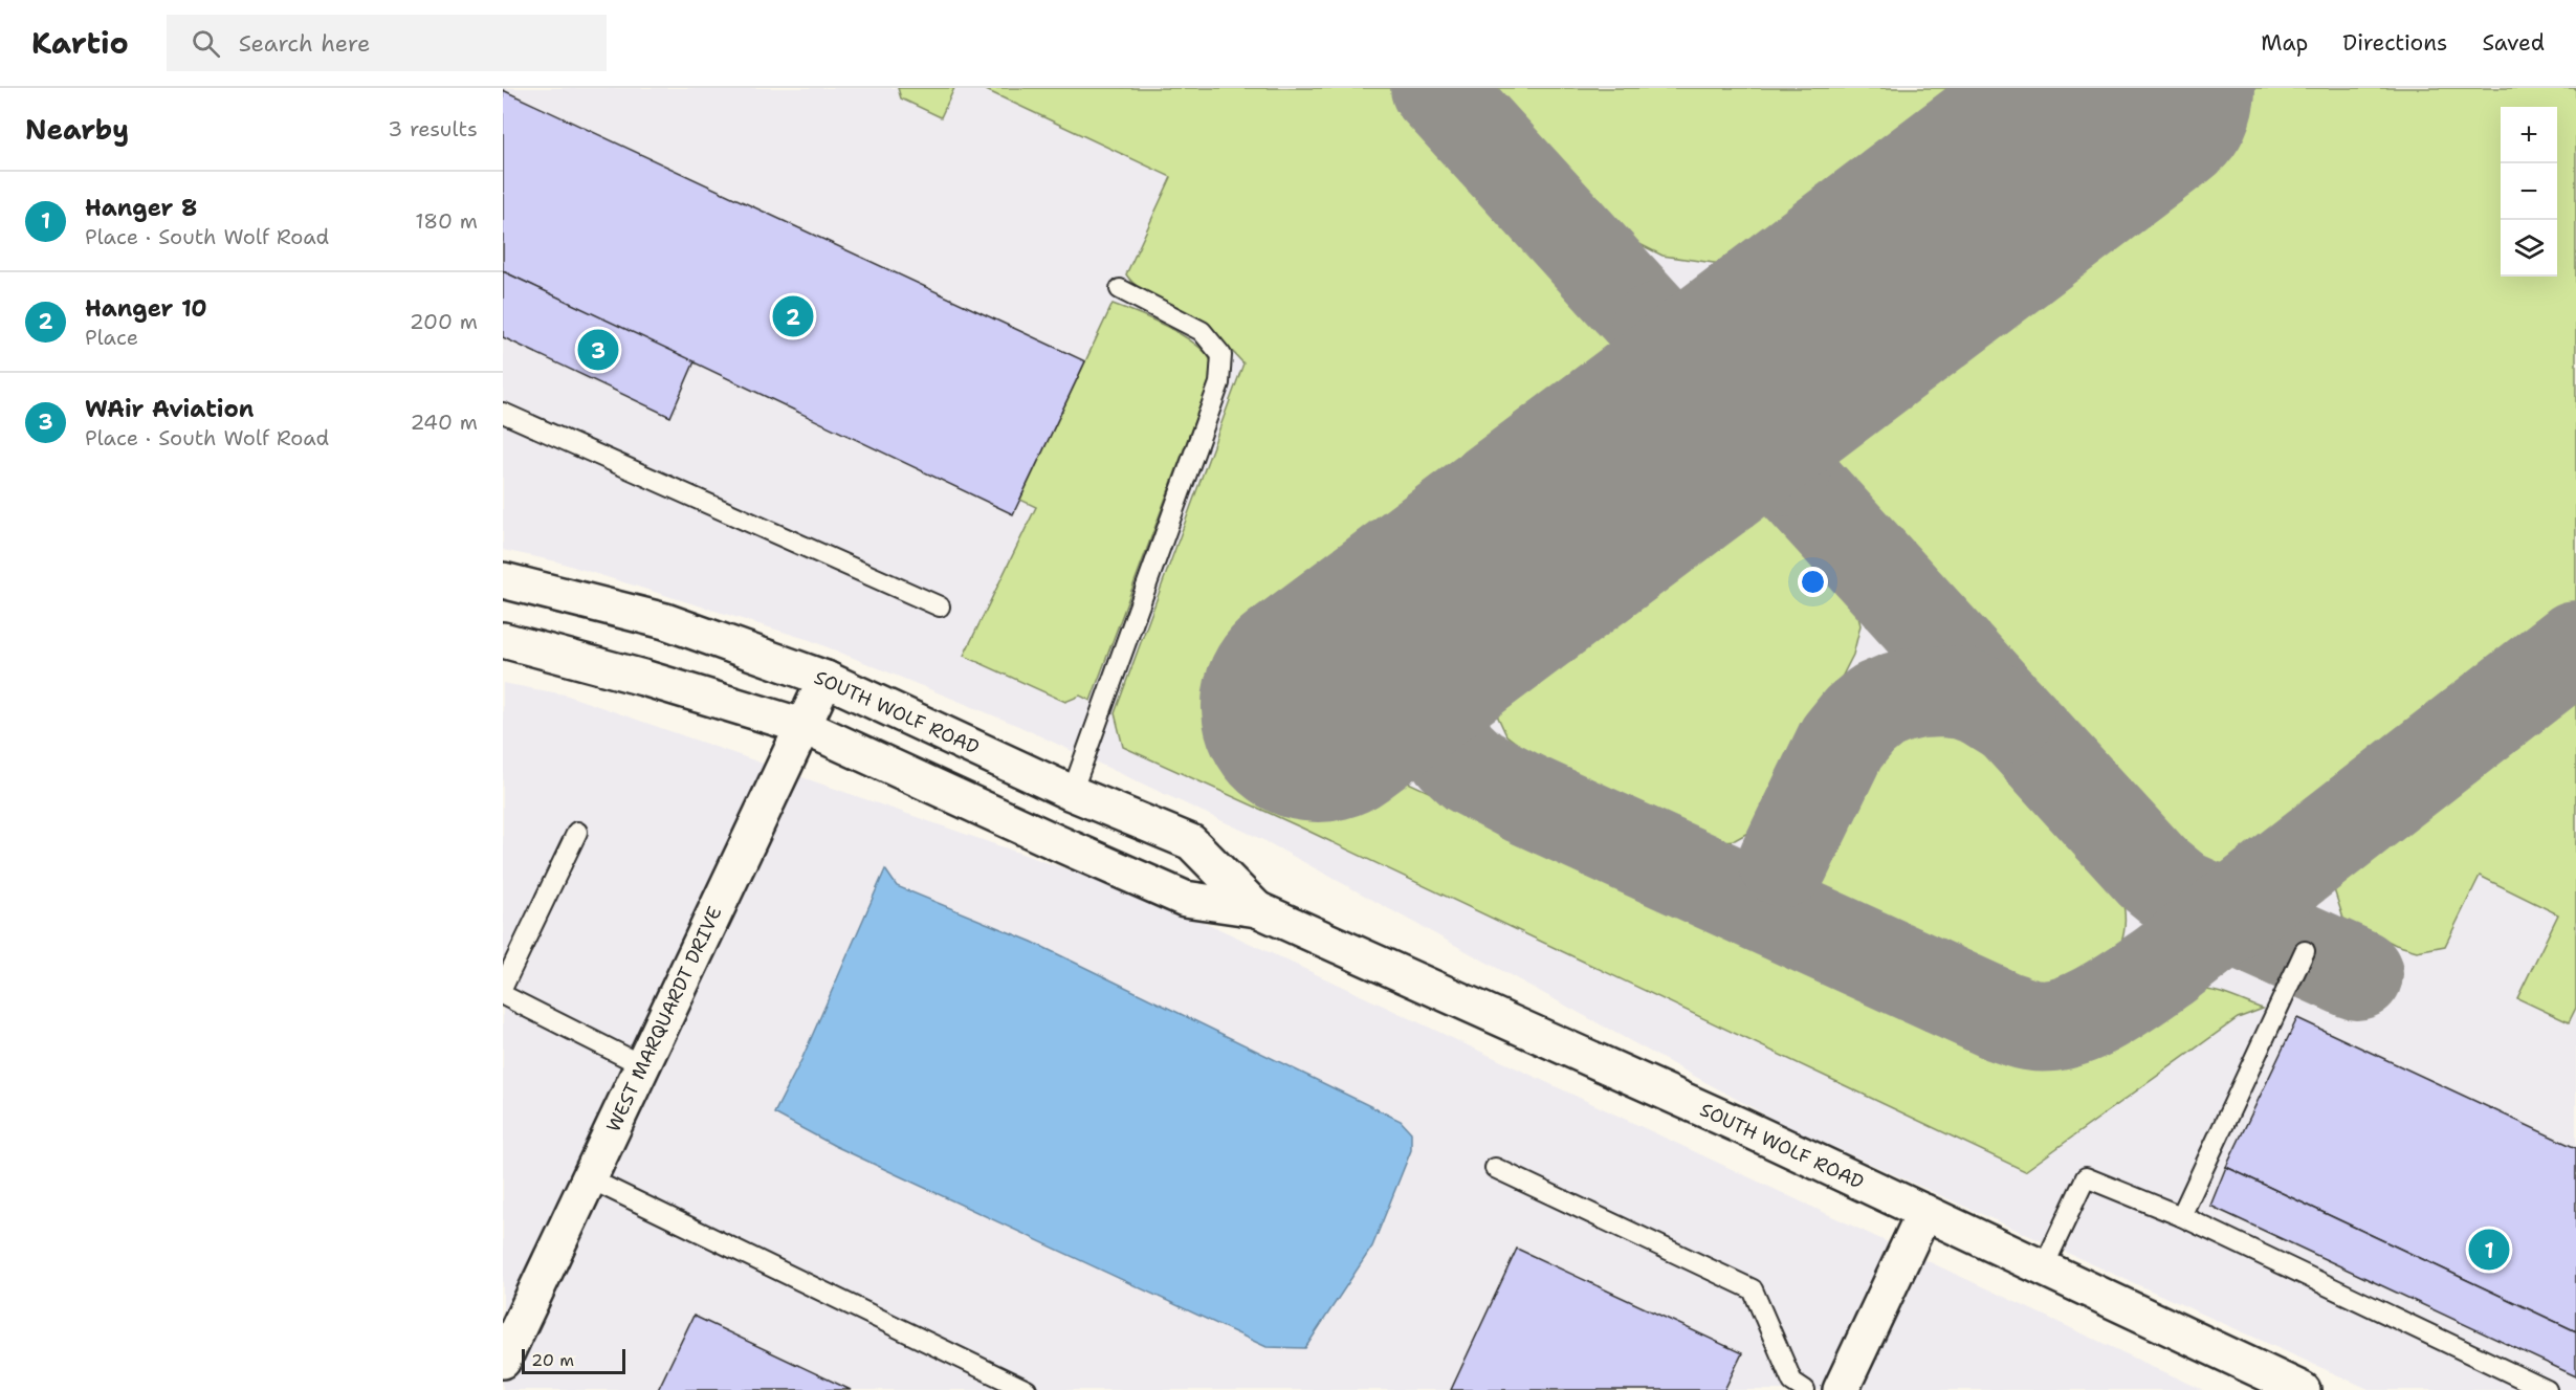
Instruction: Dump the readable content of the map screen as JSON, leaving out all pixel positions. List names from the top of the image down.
{
  "streets": {
    "main road": ["SOUTH WOLF ROAD", "WEST MARQUARDT DRIVE"]
  },
  "crossings": [
    ["SOUTH WOLF ROAD", "WEST MARQUARDT DRIVE"]
  ],
  "scale_bar": "20 m",
  "page": {
    "header": "Kartio",
    "search": "Search here",
    "nav": ["Map", "Directions", "Saved"],
    "heading": ["Nearby", "3 results"],
    "map_buttons": ["+", "−"],
    "list": [
      {
        "mark": "1",
        "name": "Hanger 8",
        "note": "Place · South Wolf Road",
        "value": "180 m"
      },
      {
        "mark": "2",
        "name": "Hanger 10",
        "note": "Place",
        "value": "200 m"
      },
      {
        "mark": "3",
        "name": "WAir Aviation",
        "note": "Place · South Wolf Road",
        "value": "240 m"
      }
    ],
    "pins": ["2", "3", "1"],
    "scale": "20 m"
  }
}
